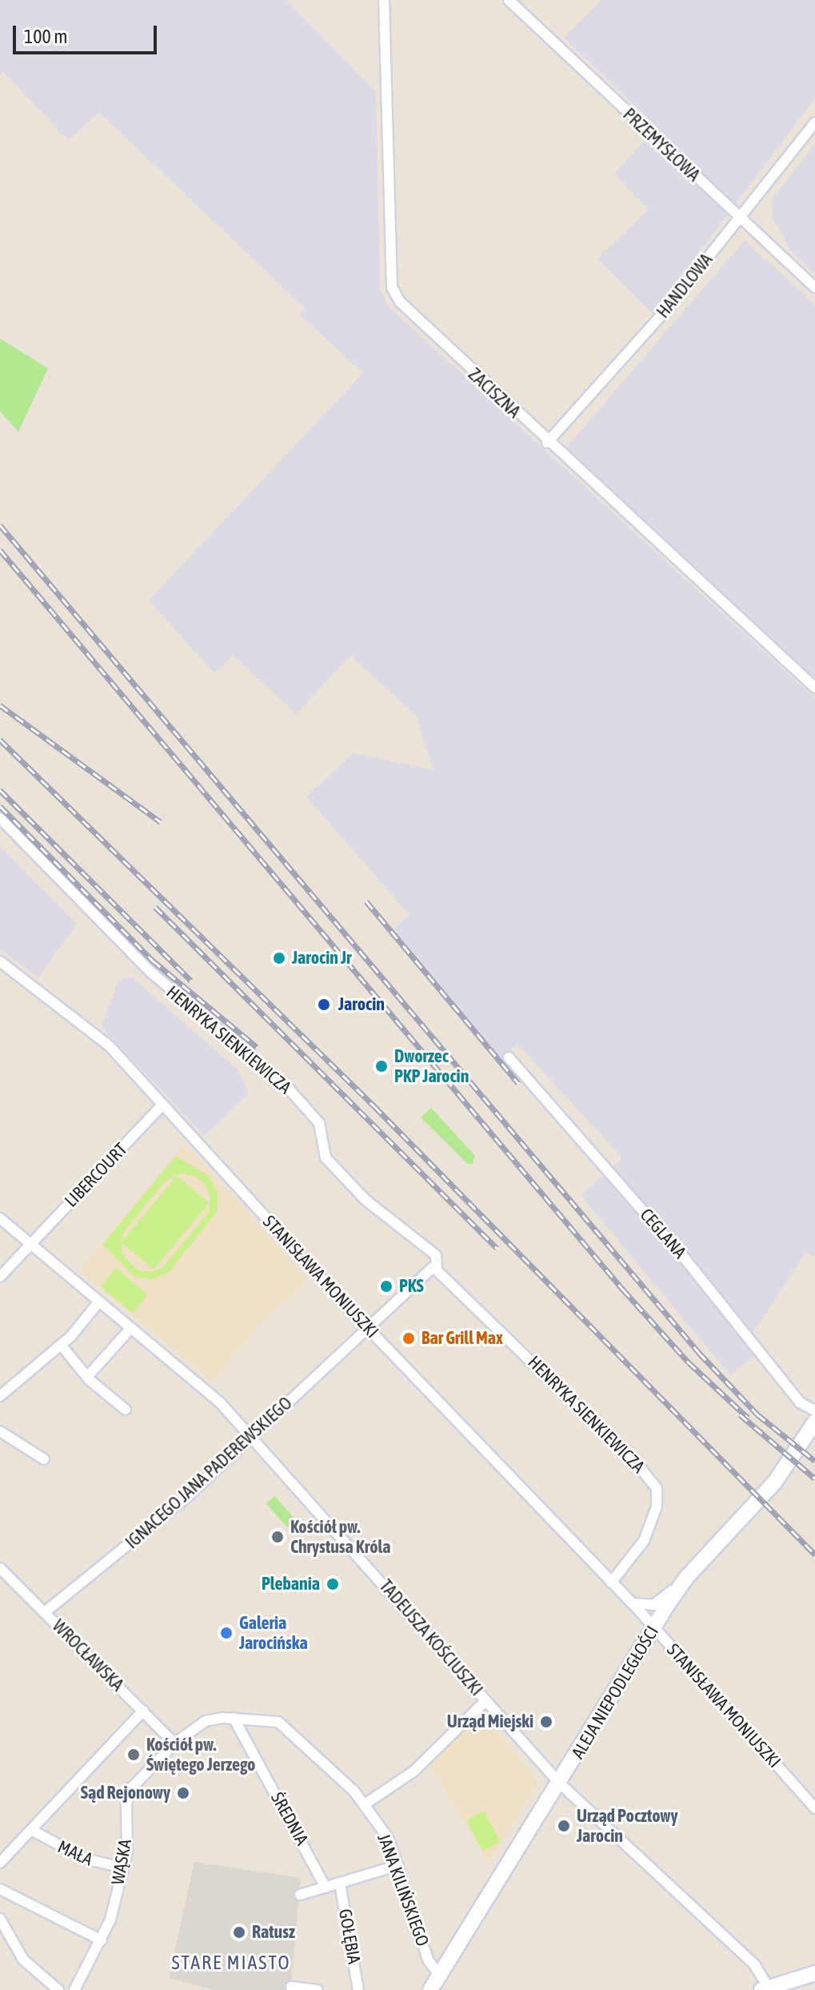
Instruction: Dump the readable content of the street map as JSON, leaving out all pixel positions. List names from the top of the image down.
{
  "streets": {
    "main road": ["ALEJA NIEPODLEGŁOŚCI"],
    "street": [
      "PRZEMYSŁOWA",
      "HANDLOWA",
      "ZACISZNA",
      "HENRYKA SIENKIEWICZA",
      "LIBERCOURT",
      "CEGLANA",
      "STANISŁAWA MONIUSZKI",
      "IGNACEGO JANA PADEREWSKIEGO",
      "TADEUSZA KOŚCIUSZKI",
      "WROCŁAWSKA",
      "ŚREDNIA",
      "MAŁA",
      "WĄSKA",
      "JANA KILIŃSKIEGO",
      "GOŁĘBIA"
    ]
  },
  "crossings": [
    ["PRZEMYSŁOWA", "HANDLOWA"],
    ["HANDLOWA", "ZACISZNA"],
    ["HENRYKA SIENKIEWICZA", "STANISŁAWA MONIUSZKI"],
    ["LIBERCOURT", "STANISŁAWA MONIUSZKI"],
    ["LIBERCOURT", "TADEUSZA KOŚCIUSZKI"],
    ["STANISŁAWA MONIUSZKI", "IGNACEGO JANA PADEREWSKIEGO"],
    ["STANISŁAWA MONIUSZKI", "ALEJA NIEPODLEGŁOŚCI"],
    ["IGNACEGO JANA PADEREWSKIEGO", "TADEUSZA KOŚCIUSZKI"],
    ["IGNACEGO JANA PADEREWSKIEGO", "WROCŁAWSKA"],
    ["TADEUSZA KOŚCIUSZKI", "ALEJA NIEPODLEGŁOŚCI"],
    ["WROCŁAWSKA", "WĄSKA"],
    ["WROCŁAWSKA", "JANA KILIŃSKIEGO"],
    ["ALEJA NIEPODLEGŁOŚCI", "JANA KILIŃSKIEGO"],
    ["ŚREDNIA", "JANA KILIŃSKIEGO"],
    ["MAŁA", "WĄSKA"],
    ["WĄSKA", "JANA KILIŃSKIEGO"]
  ],
  "districts": ["STARE MIASTO"],
  "places": [
    "Jarocin Jr",
    "Jarocin",
    "Dworzec PKP Jarocin",
    "PKS",
    "Bar Grill Max",
    "Kościół pw. Chrystusa Króla",
    "Plebania",
    "Galeria Jarocińska",
    "Urząd Miejski",
    "Kościół pw. Świętego Jerzego",
    "Sąd Rejonowy",
    "Urząd Pocztowy Jarocin",
    "Ratusz"
  ],
  "scale_bar": "100 m"
}
